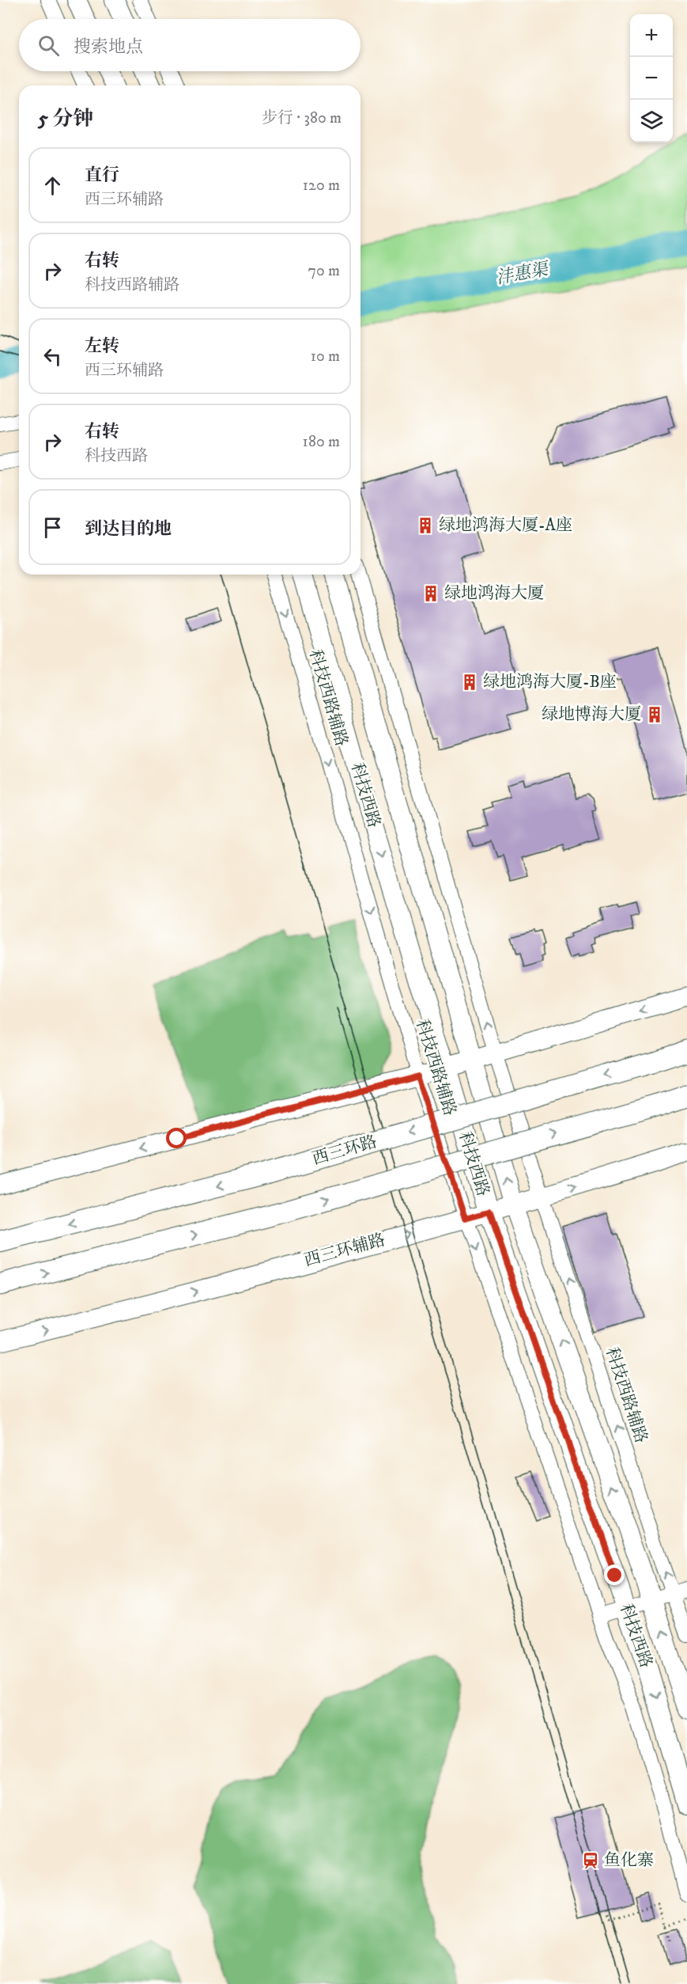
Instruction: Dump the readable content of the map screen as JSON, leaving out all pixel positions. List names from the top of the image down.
{
  "streets": {
    "highway": ["西三环路"],
    "main road": ["科技西路", "西三环辅路"],
    "street": ["科技西路辅路"]
  },
  "crossings": [
    ["科技西路辅路", "西三环辅路"],
    ["科技西路", "西三环辅路"]
  ],
  "water": ["沣惠渠"],
  "places": {
    "building": [
      "绿地鸿海大厦-A座",
      "绿地鸿海大厦",
      "绿地鸿海大厦-B座",
      "绿地博海大厦"
    ],
    "station": ["鱼化寨"]
  },
  "page": {
    "map_buttons": ["+", "−"],
    "search": "搜索地点",
    "heading": ["5 分钟", "步行 · 380 m"],
    "list": [
      ["直行", "西三环辅路", "120 m"],
      ["右转", "科技西路辅路", "70 m"],
      ["左转", "西三环辅路", "10 m"],
      ["右转", "科技西路", "180 m"],
      "到达目的地"
    ]
  }
}
